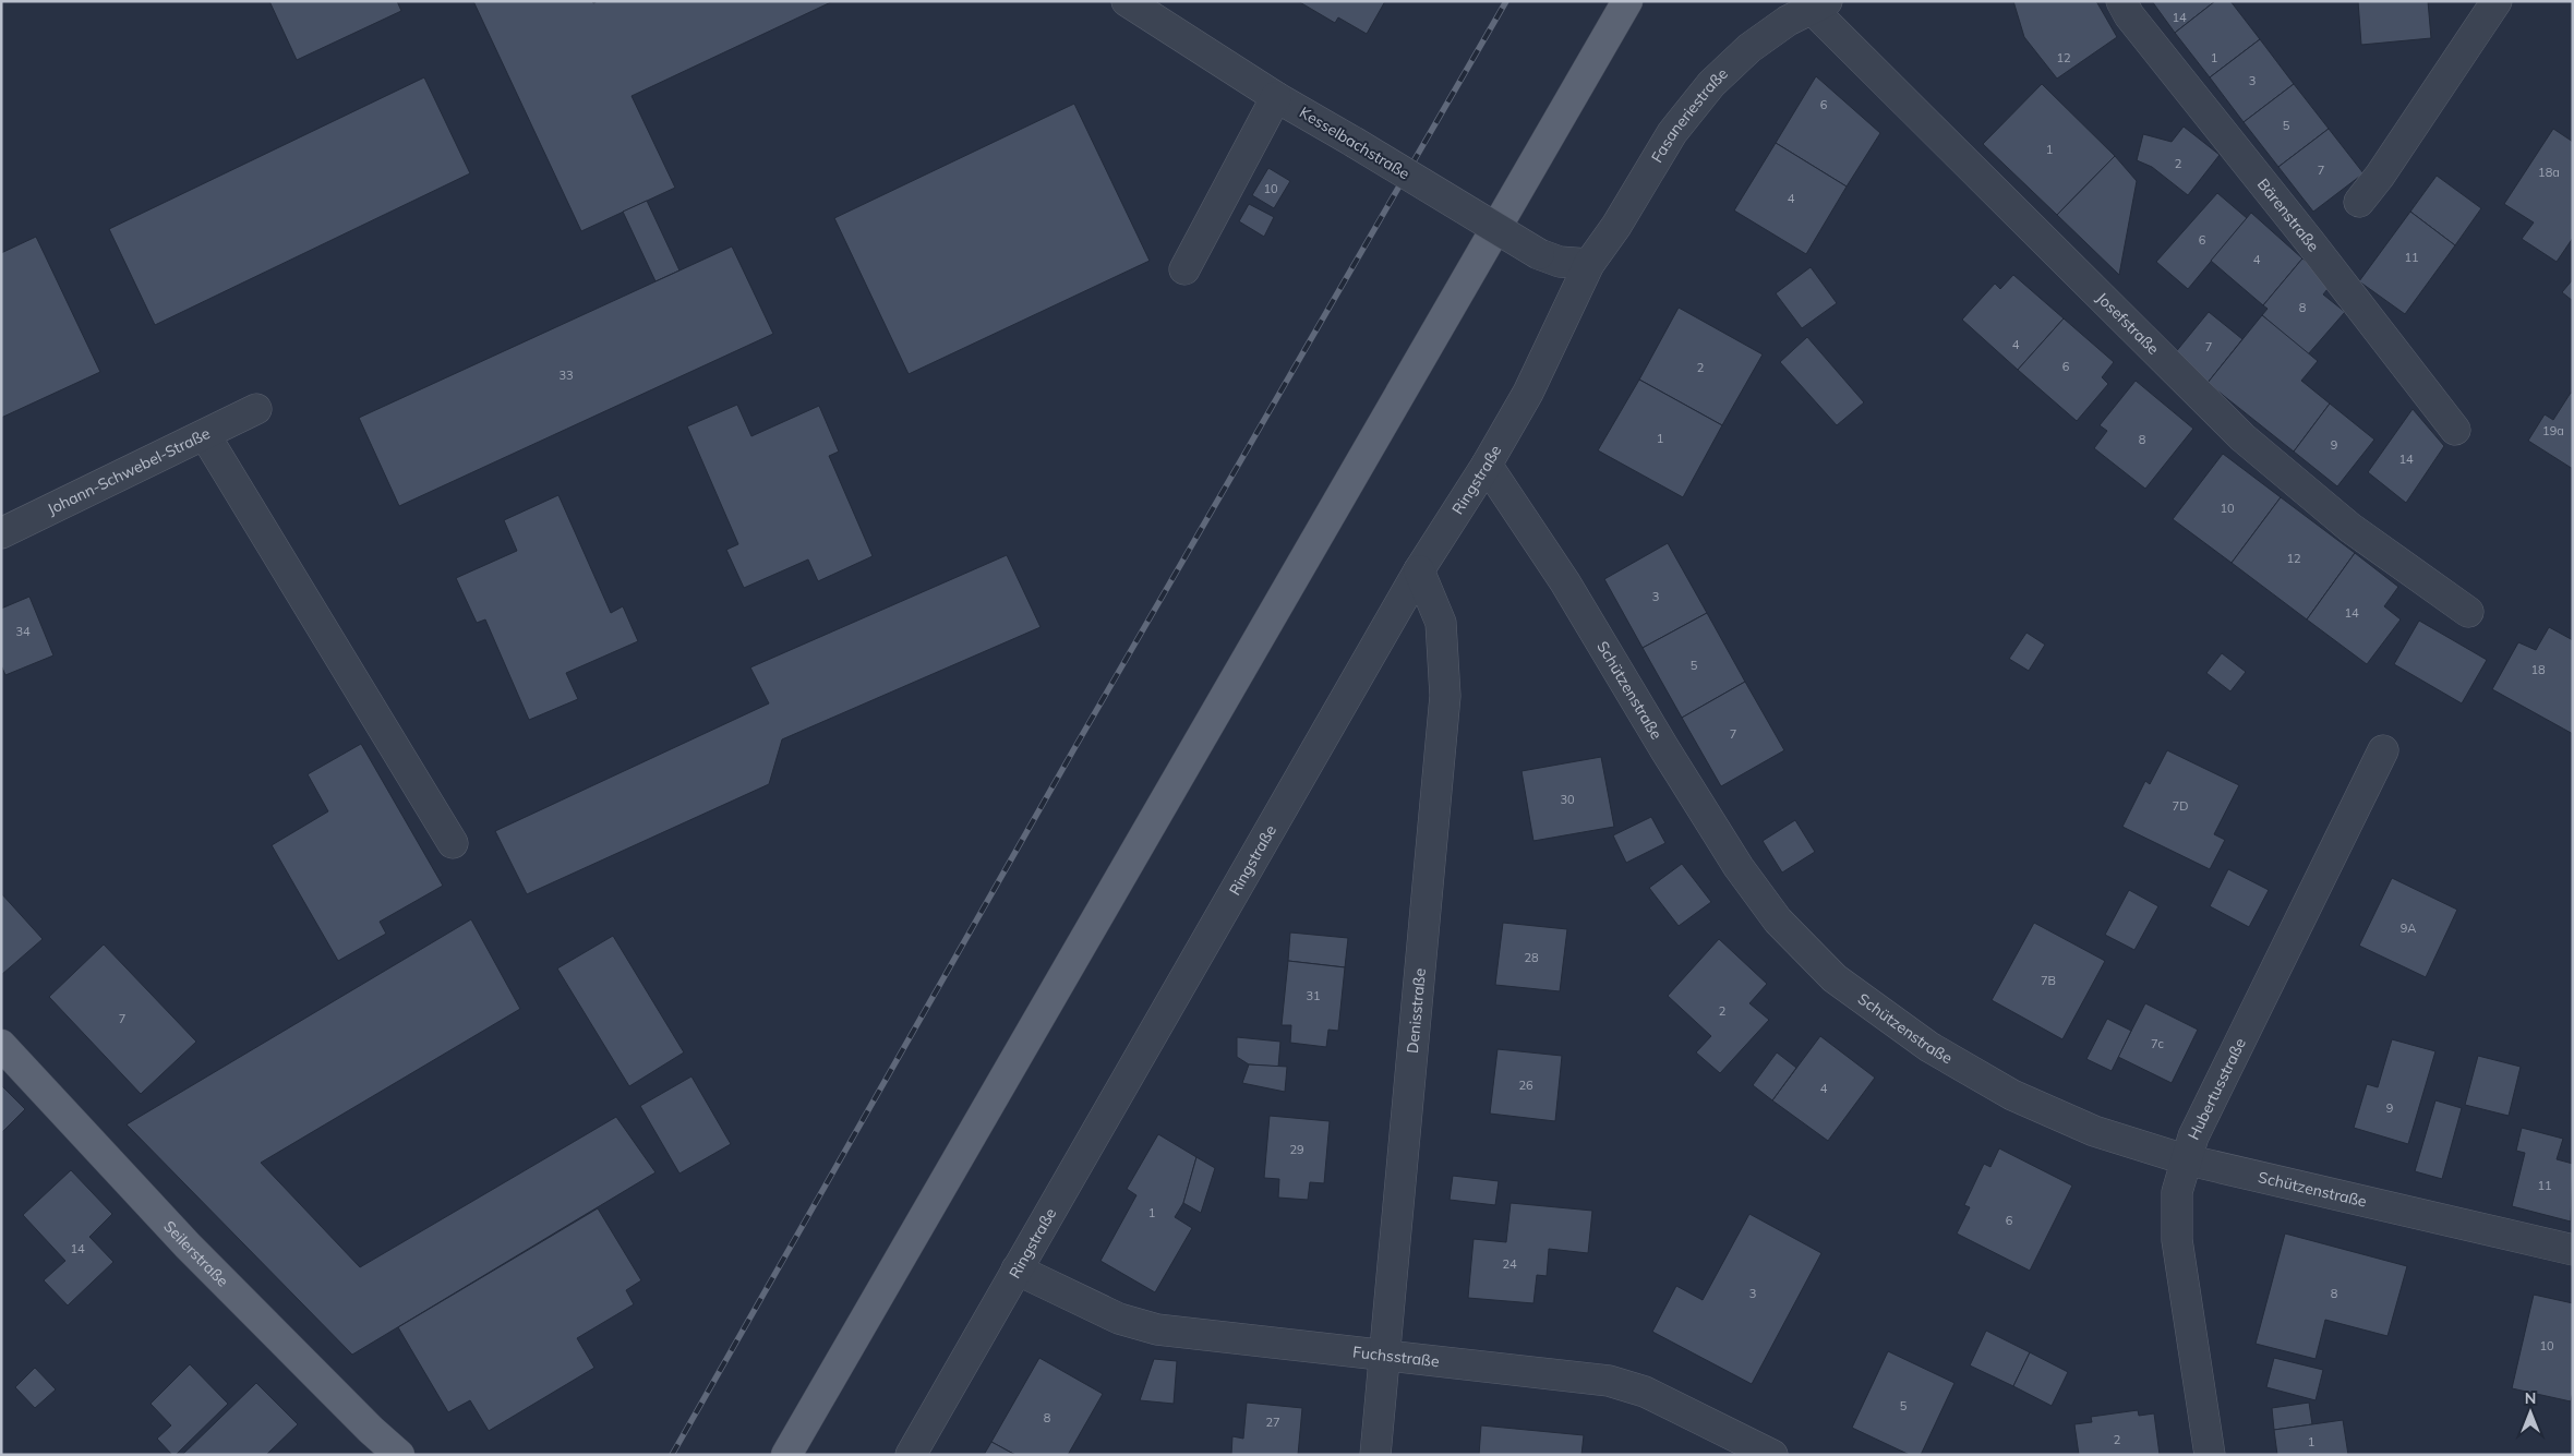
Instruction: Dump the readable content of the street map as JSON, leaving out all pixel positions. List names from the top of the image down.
{
  "streets": {
    "main road": ["Seilerstraße"],
    "street": [
      "Fasaneriestraße",
      "Kesselbachstraße",
      "Bärenstraße",
      "Josefstraße",
      "Johann-Schwebel-Straße",
      "Ringstraße",
      "Schützenstraße",
      "Denisstraße",
      "Hubertusstraße",
      "Fuchsstraße"
    ]
  },
  "crossings": [
    ["Fasaneriestraße", "Kesselbachstraße"],
    ["Fasaneriestraße", "Josefstraße"],
    ["Fasaneriestraße", "Ringstraße"],
    ["Kesselbachstraße", "Ringstraße"],
    ["Ringstraße", "Schützenstraße"],
    ["Ringstraße", "Denisstraße"],
    ["Ringstraße", "Fuchsstraße"],
    ["Schützenstraße", "Hubertusstraße"],
    ["Denisstraße", "Fuchsstraße"]
  ],
  "house_numbers": [
    "14",
    "12",
    "1",
    "3",
    "6",
    "5",
    "1",
    "2",
    "7",
    "18a",
    "10",
    "4",
    "6",
    "11",
    "4",
    "8",
    "4",
    "7",
    "6",
    "2",
    "33",
    "19a",
    "1",
    "8",
    "9",
    "14",
    "10",
    "12",
    "3",
    "14",
    "34",
    "5",
    "18",
    "7",
    "30",
    "7D",
    "9A",
    "28",
    "7B",
    "31",
    "2",
    "7",
    "7c",
    "26",
    "4",
    "9",
    "29",
    "11",
    "1",
    "6",
    "14",
    "24",
    "3",
    "8",
    "10",
    "5",
    "8",
    "27",
    "2",
    "1"
  ],
  "north": "top"
}
